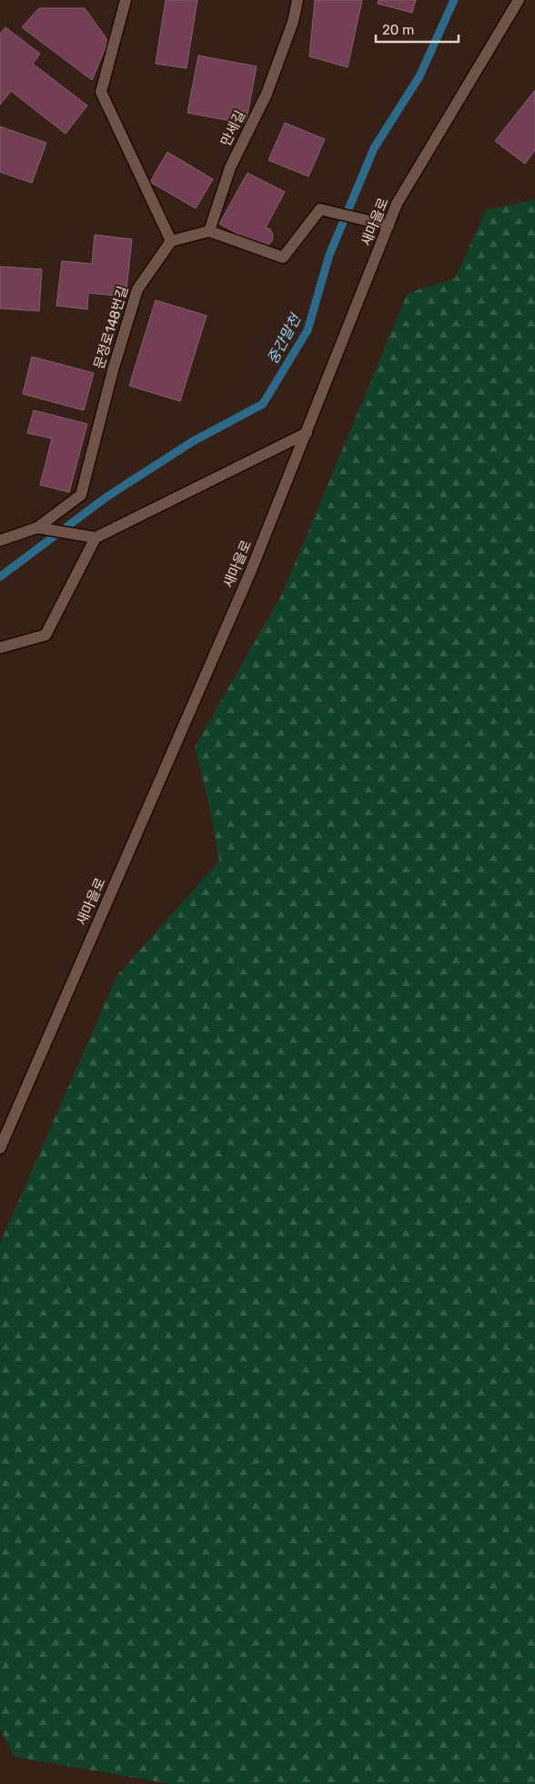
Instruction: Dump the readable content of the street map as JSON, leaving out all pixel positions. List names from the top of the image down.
{
  "streets": {
    "street": ["만세길", "새마을로", "문정로148번길"]
  },
  "water": ["중간말천"],
  "scale_bar": "20 m"
}
